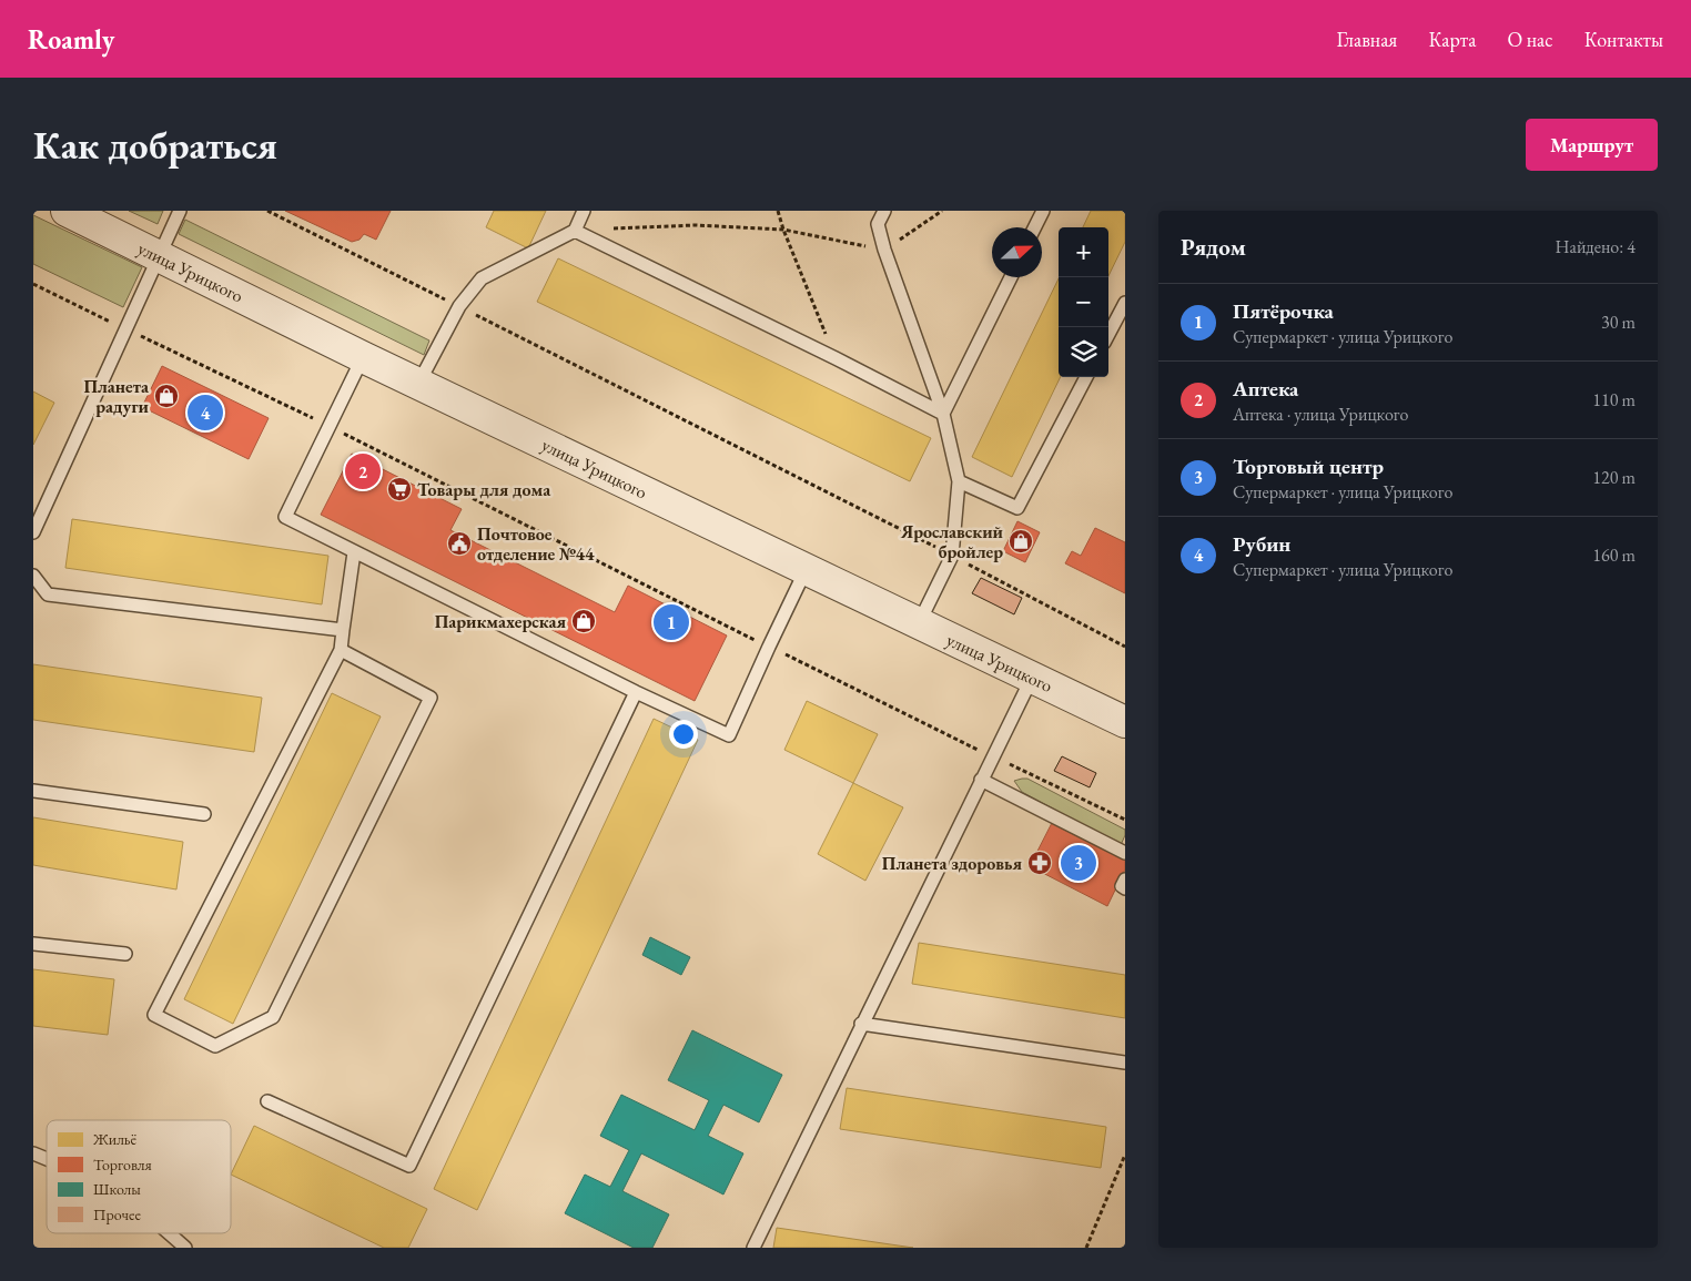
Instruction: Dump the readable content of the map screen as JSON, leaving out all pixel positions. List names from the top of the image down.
{
  "streets": {
    "street": ["улица Урицкого"]
  },
  "places": {
    "shop": ["Планета радуги", "Ярославский бройлер", "Парикмахерская"],
    "supermarket": ["Товары для дома"],
    "public building": ["Почтовое отделение №44"],
    "pharmacy": ["Планета здоровья"]
  },
  "legend": [
    "Жильё",
    "Торговля",
    "Школы",
    "Прочее"
  ],
  "north": "right",
  "page": {
    "header": "Roamly",
    "nav": [
      "Главная",
      "Карта",
      "О нас",
      "Контакты"
    ],
    "buttons": "Маршрут",
    "title": "Как добраться",
    "heading": ["Рядом", "Найдено: 4"],
    "map_buttons": ["+", "−"],
    "list": [
      {
        "mark": "1",
        "name": "Пятёрочка",
        "note": "Супермаркет · улица Урицкого",
        "value": "30 m"
      },
      {
        "mark": "2",
        "name": "Аптека",
        "note": "Аптека · улица Урицкого",
        "value": "110 m"
      },
      {
        "mark": "3",
        "name": "Торговый центр",
        "note": "Супермаркет · улица Урицкого",
        "value": "120 m"
      },
      {
        "mark": "4",
        "name": "Рубин",
        "note": "Супермаркет · улица Урицкого",
        "value": "160 m"
      }
    ],
    "pins": [
      "4",
      "2",
      "1",
      "3"
    ]
  }
}
